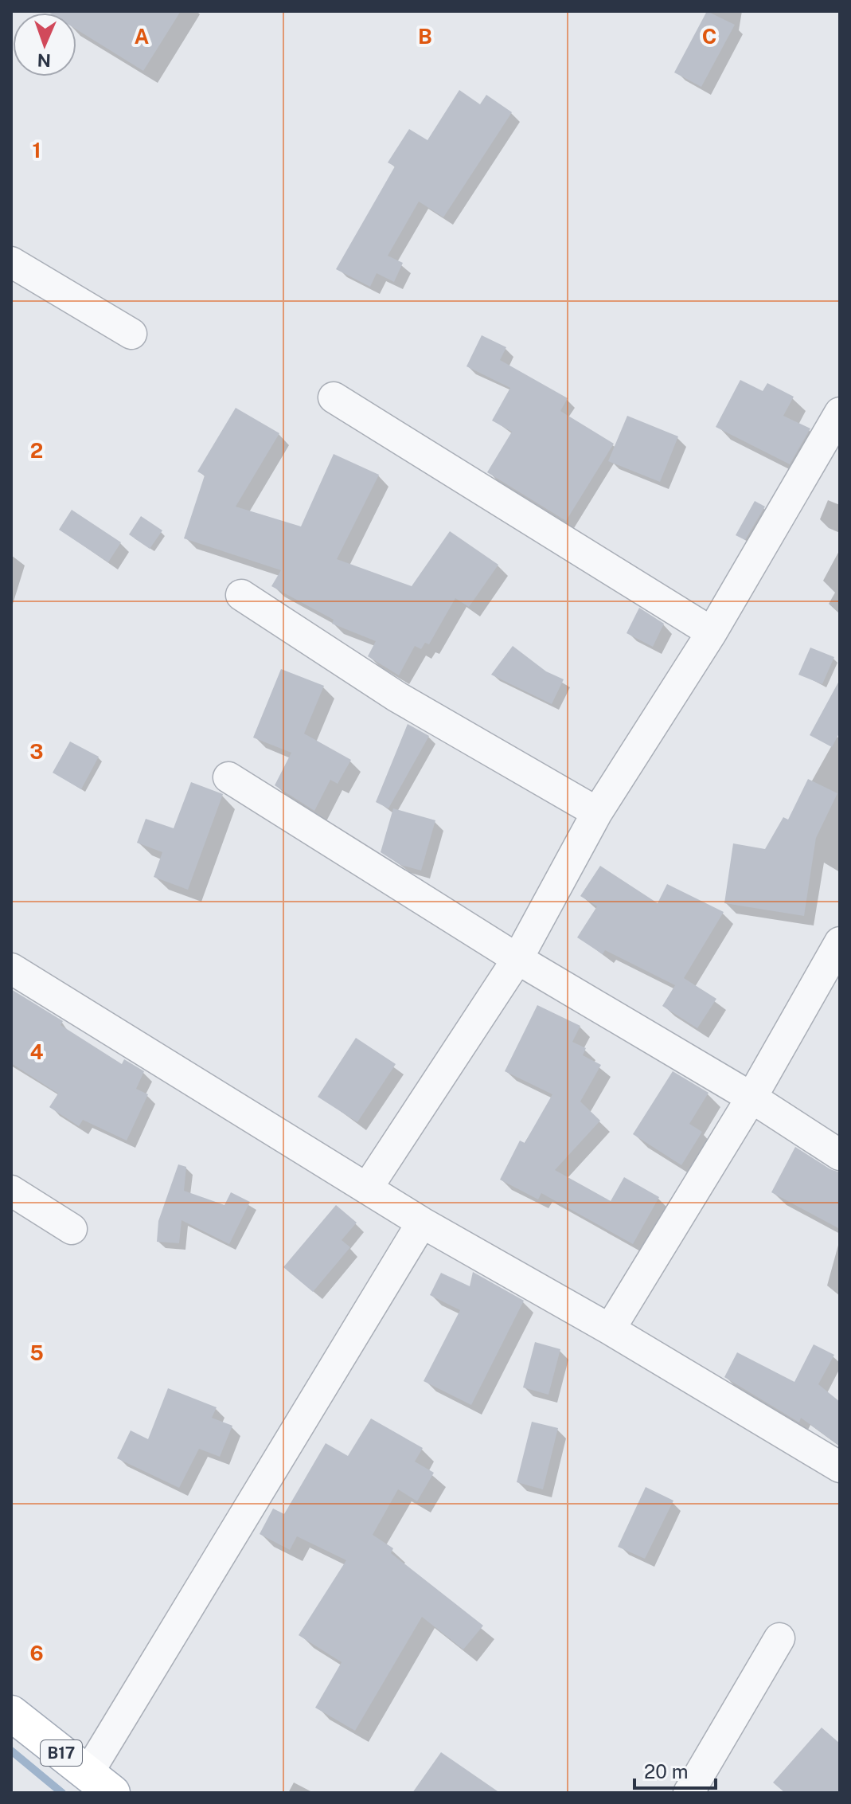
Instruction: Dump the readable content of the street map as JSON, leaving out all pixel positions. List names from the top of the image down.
{
  "streets": {
    "main road": ["B17"]
  },
  "scale_bar": "20 m",
  "north": "bottom",
  "grid": {
    "columns": ["A", "B", "C"],
    "rows": [
      "1",
      "2",
      "3",
      "4",
      "5",
      "6"
    ]
  }
}
